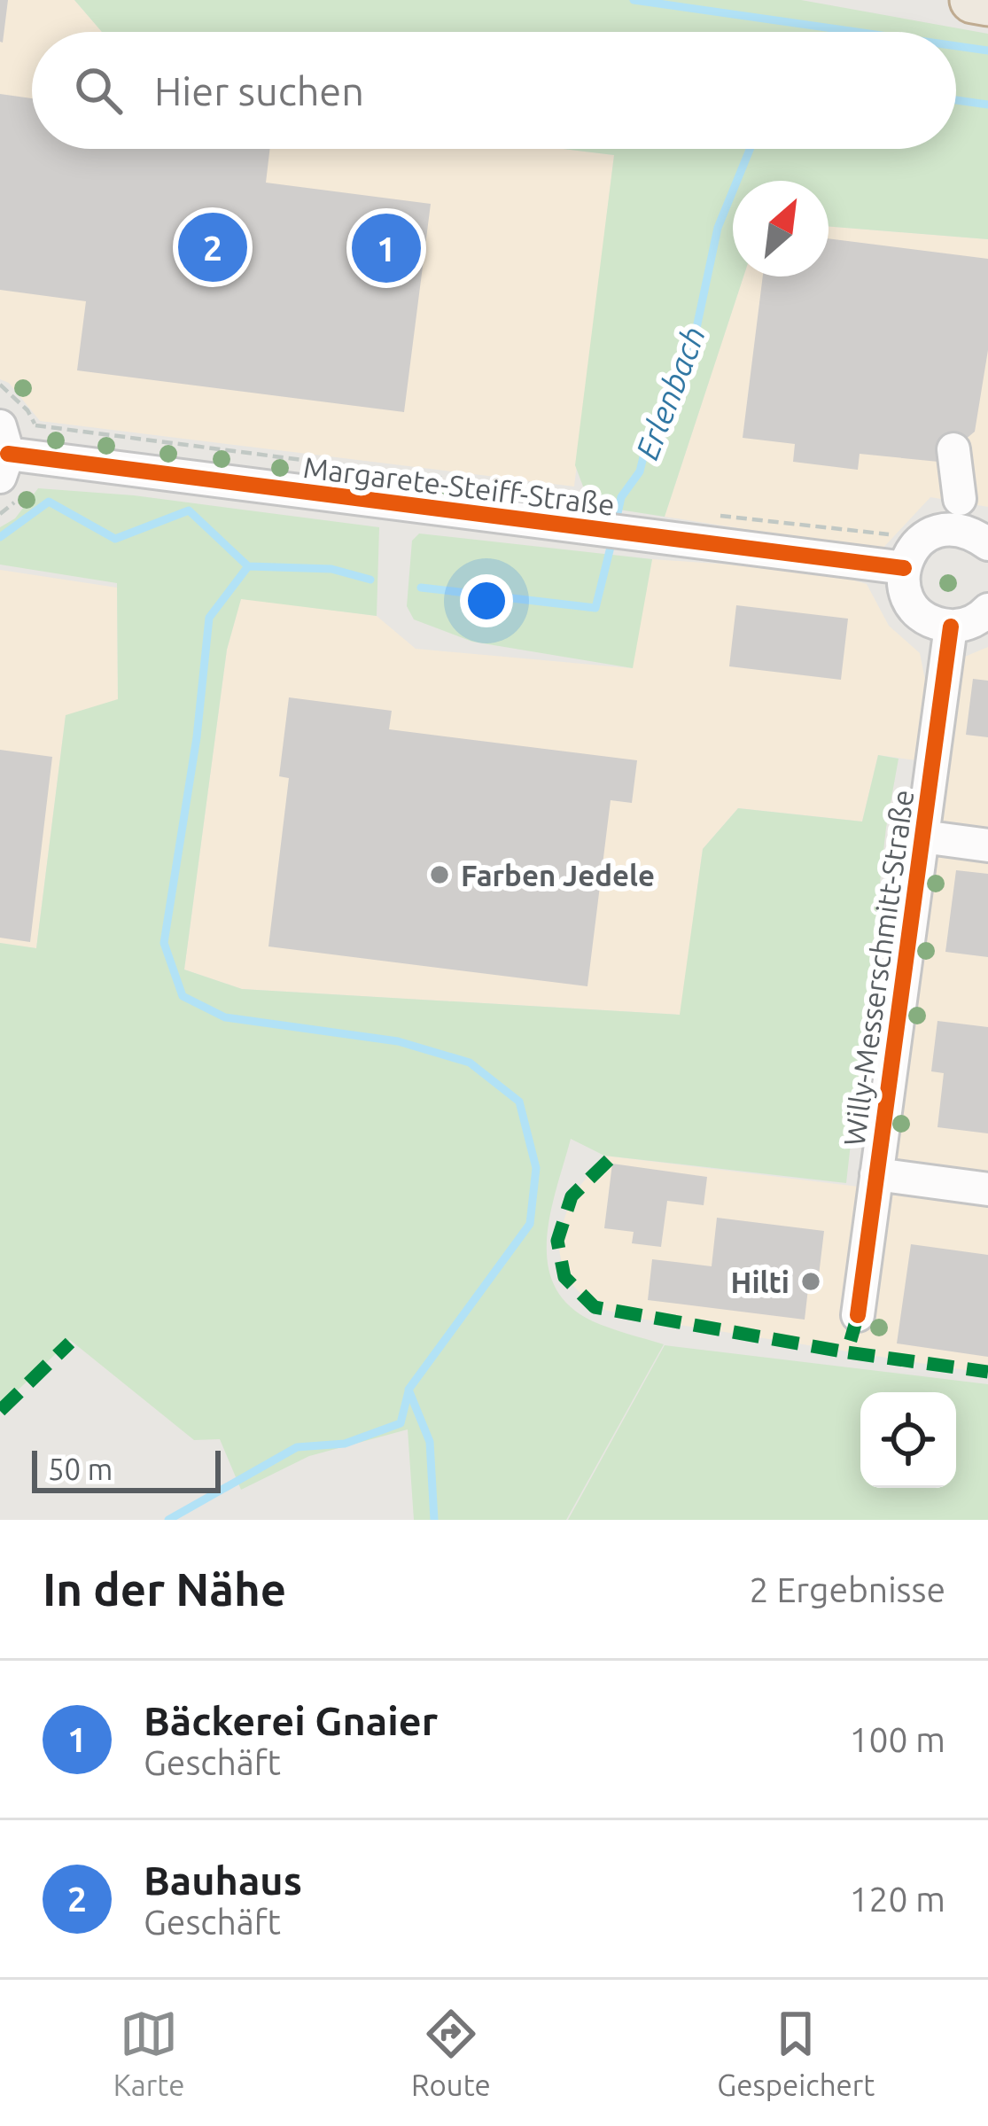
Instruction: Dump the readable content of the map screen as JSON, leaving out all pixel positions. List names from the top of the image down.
{
  "streets": {
    "street": ["Margarete-Steiff-Straße", "Willy-Messerschmitt-Straße"]
  },
  "water": ["Erlenbach"],
  "places": ["Farben Jedele", "Hilti"],
  "scale_bar": "50 m",
  "north": "top right",
  "page": {
    "search": "Hier suchen",
    "pins": ["2", "1"],
    "scale": "50 m",
    "heading": ["In der Nähe", "2 Ergebnisse"],
    "list": [
      {
        "mark": "1",
        "name": "Bäckerei Gnaier",
        "note": "Geschäft",
        "value": "100 m"
      },
      {
        "mark": "2",
        "name": "Bauhaus",
        "note": "Geschäft",
        "value": "120 m"
      }
    ],
    "nav": ["Karte", "Route", "Gespeichert"]
  }
}
